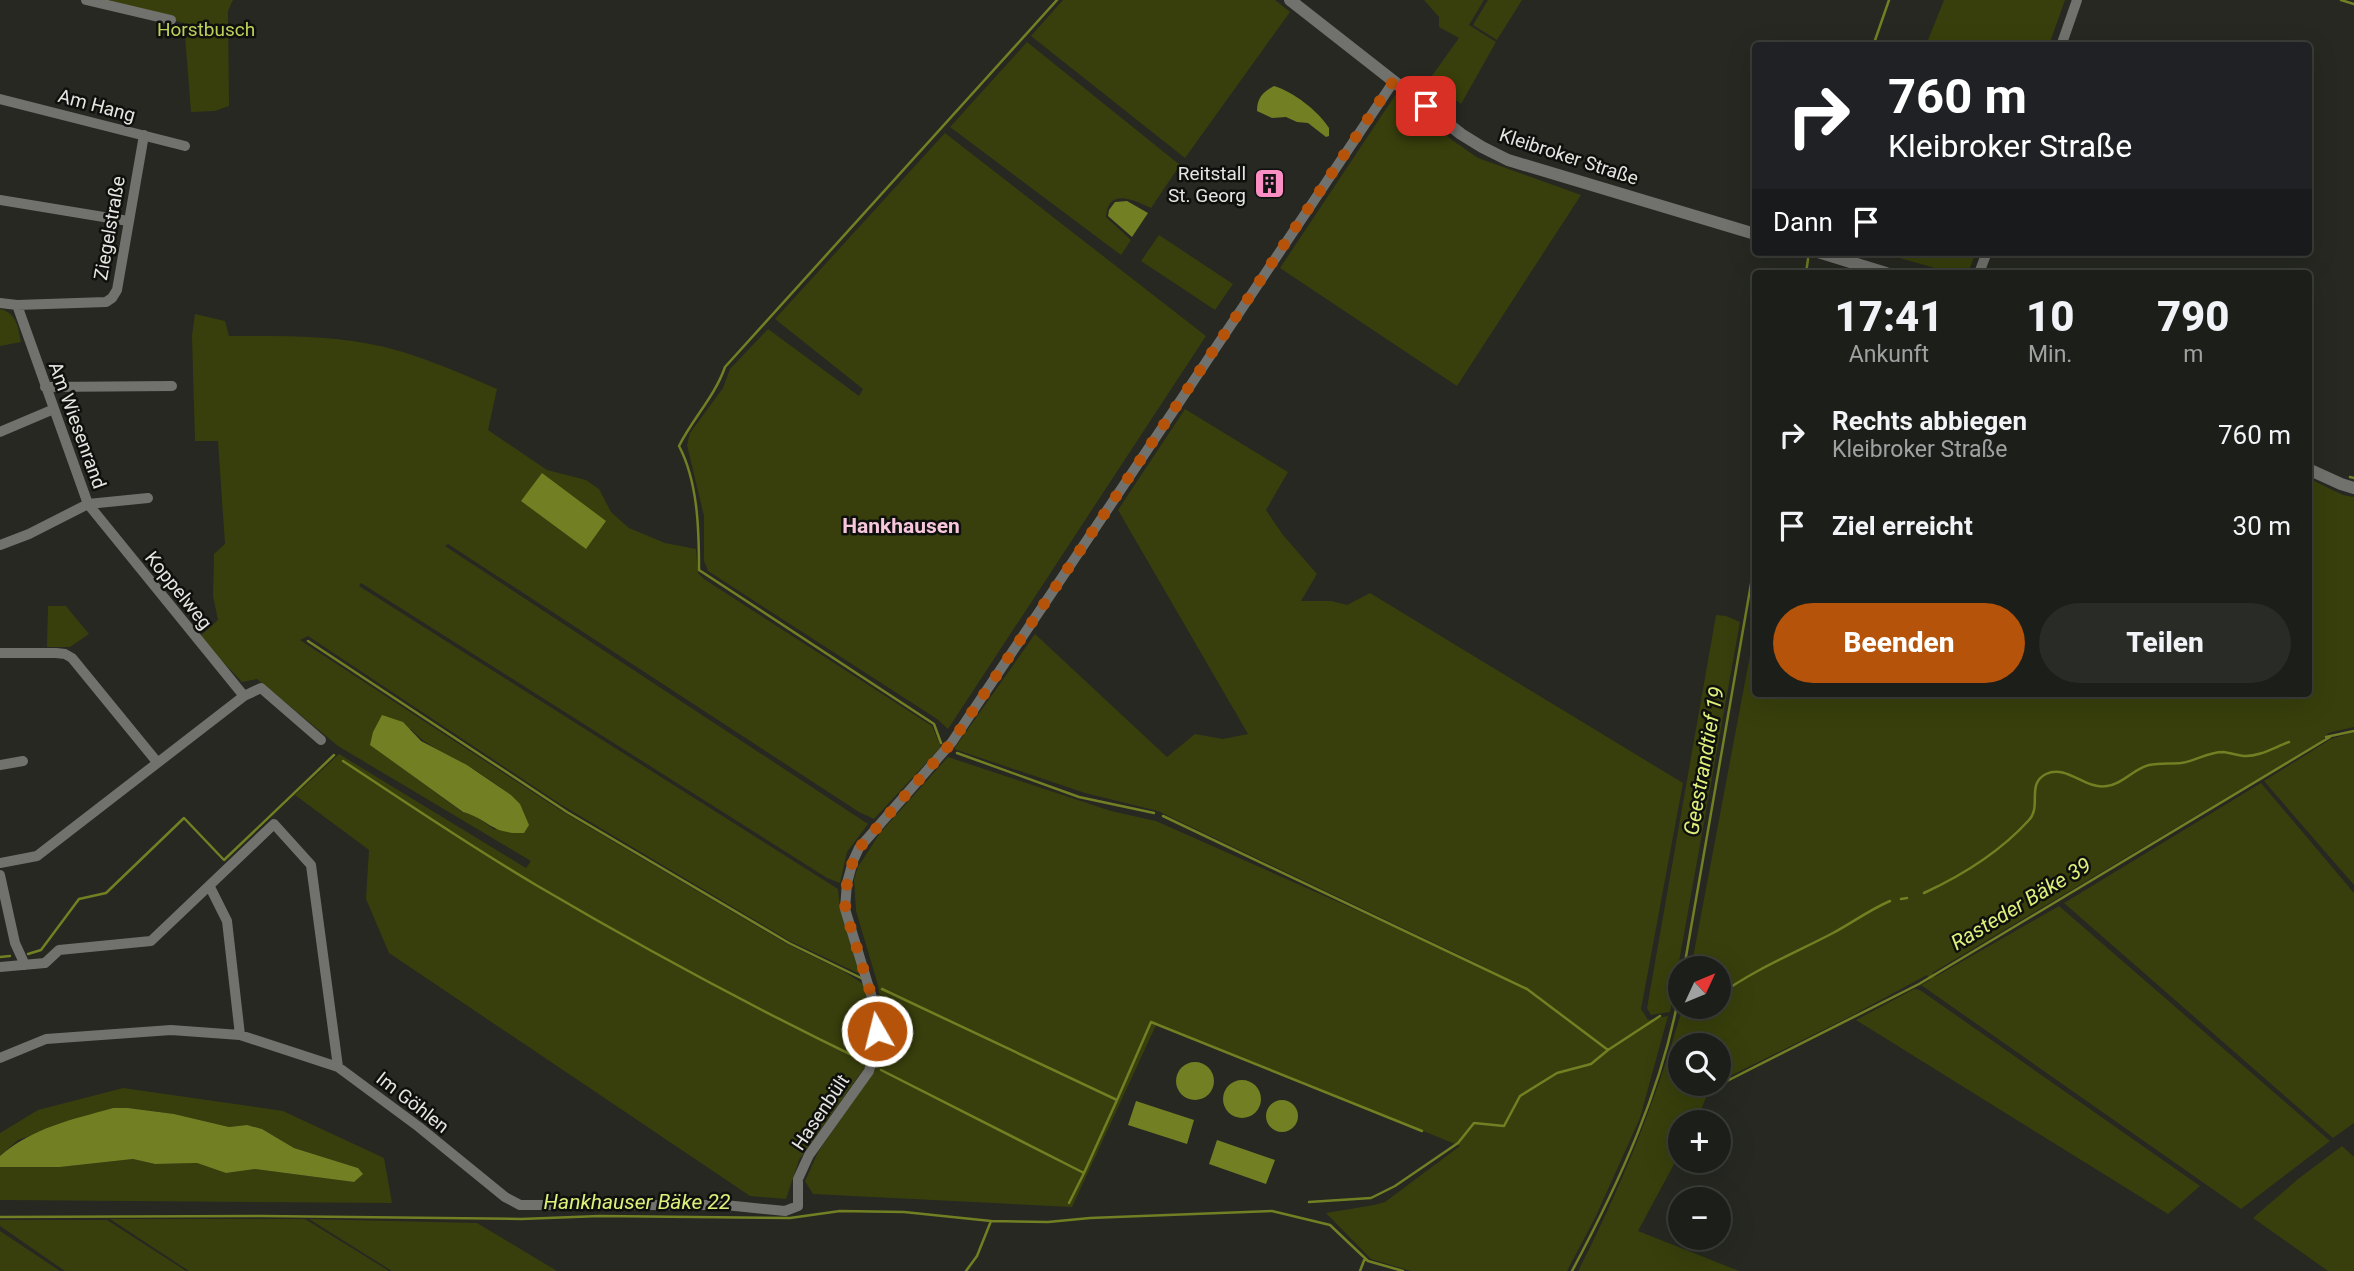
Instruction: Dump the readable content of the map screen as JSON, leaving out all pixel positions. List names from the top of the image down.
{
  "streets": {
    "street": [
      "Am Hang",
      "Kleibroker Straße",
      "Ziegelstraße",
      "Am Wiesenrand",
      "Koppelweg",
      "Im Göhlen",
      "Hasenbült"
    ]
  },
  "crossings": [
    ["Am Hang", "Ziegelstraße"],
    ["Kleibroker Straße", "Hasenbült"],
    ["Ziegelstraße", "Am Wiesenrand"],
    ["Am Wiesenrand", "Koppelweg"],
    ["Im Göhlen", "Hasenbült"]
  ],
  "districts": ["Hankhausen"],
  "water": ["Geestrandtief 19", "Rasteder Bäke 39", "Hankhauser Bäke 22"],
  "parks": ["Horstbusch"],
  "places": {
    "building": ["Reitstall St. Georg"]
  },
  "north": "top right",
  "page": {
    "turn": ["760 m", "Kleibroker Straße"],
    "then": "Dann",
    "eta": [
      "17:41",
      "Ankunft",
      "10",
      "Min.",
      "790",
      "m"
    ],
    "list": [
      {
        "name": "Rechts abbiegen",
        "note": "Kleibroker Straße",
        "value": "760 m"
      },
      {
        "name": "Ziel erreicht",
        "value": "30 m"
      }
    ],
    "buttons": ["Beenden", "Teilen"],
    "map_buttons": ["+", "−"]
  }
}
